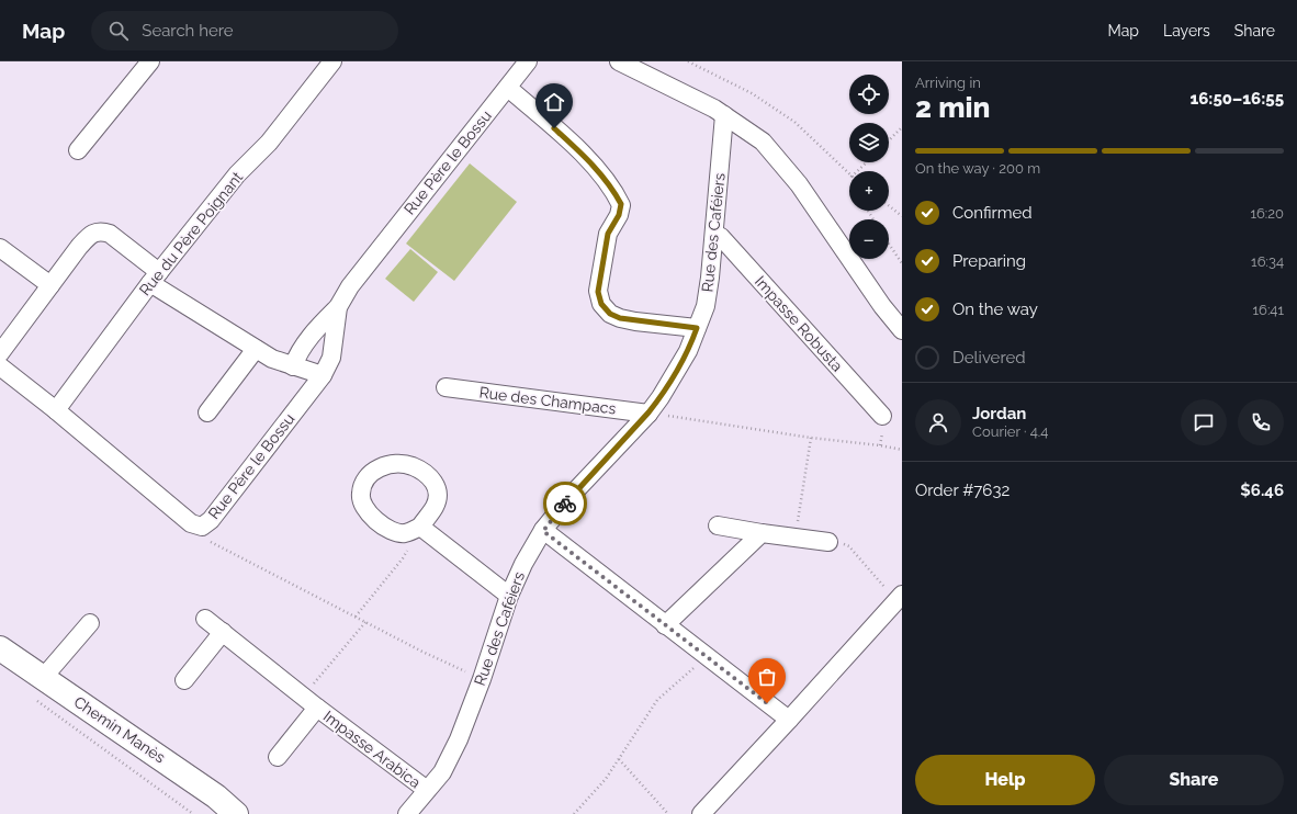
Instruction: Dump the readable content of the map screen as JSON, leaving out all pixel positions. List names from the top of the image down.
{
  "streets": {
    "street": [
      "Rue Père le Bossu",
      "Rue des Caféiers",
      "Rue du Père Poignant",
      "Impasse Robusta",
      "Rue des Champacs",
      "Chemin Manès",
      "Impasse Arabica"
    ]
  },
  "crossings": [
    ["Rue Père le Bossu", "Rue du Père Poignant"],
    ["Rue des Caféiers", "Impasse Robusta"],
    ["Rue des Caféiers", "Rue des Champacs"],
    ["Rue des Caféiers", "Impasse Arabica"]
  ],
  "page": {
    "header": "Map",
    "search": "Search here",
    "nav": ["Map", "Layers", "Share"],
    "heading": ["2 min", "Arriving in", "16:50–16:55"],
    "panel": [
      "Jordan",
      "Courier · 4.4",
      "Order #7632",
      "$6.46"
    ],
    "map_buttons": ["+", "−"],
    "bar": "On the way · 200 m",
    "list": [
      ["Confirmed", "16:20"],
      ["Preparing", "16:34"],
      ["On the way", "16:41"],
      "Delivered"
    ],
    "buttons": ["Help", "Share"]
  }
}
